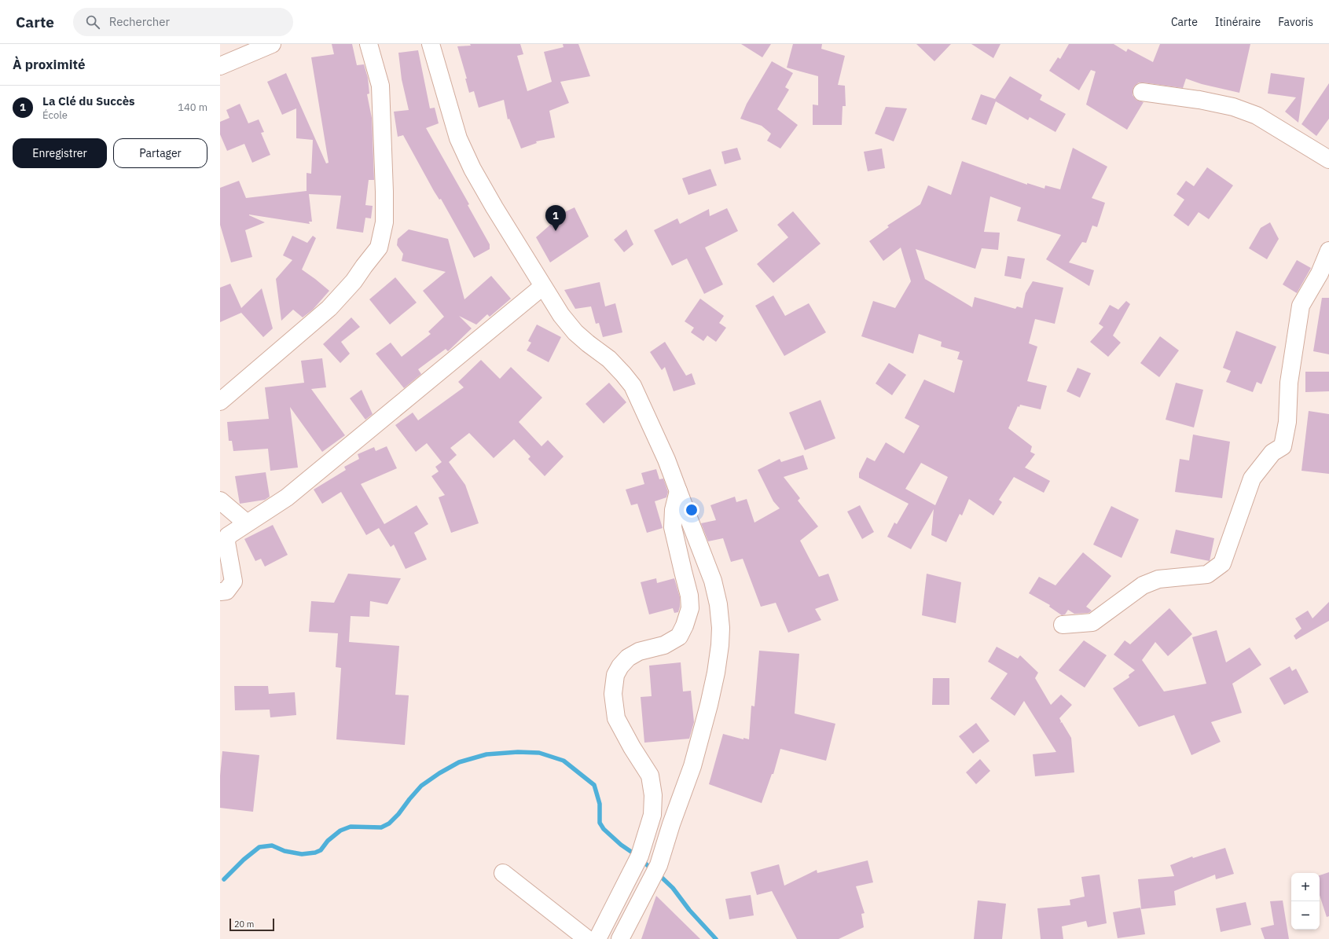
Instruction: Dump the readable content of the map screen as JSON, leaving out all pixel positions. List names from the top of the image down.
{
  "scale_bar": "20 m",
  "page": {
    "header": "Carte",
    "search": "Rechercher",
    "nav": ["Carte", "Itinéraire", "Favoris"],
    "heading": "À proximité",
    "list": [
      {
        "mark": "1",
        "name": "La Clé du Succès",
        "note": "École",
        "value": "140 m"
      }
    ],
    "buttons": ["Enregistrer", "Partager"],
    "pins": "1",
    "map_buttons": ["+", "−"],
    "scale": "20 m"
  }
}
